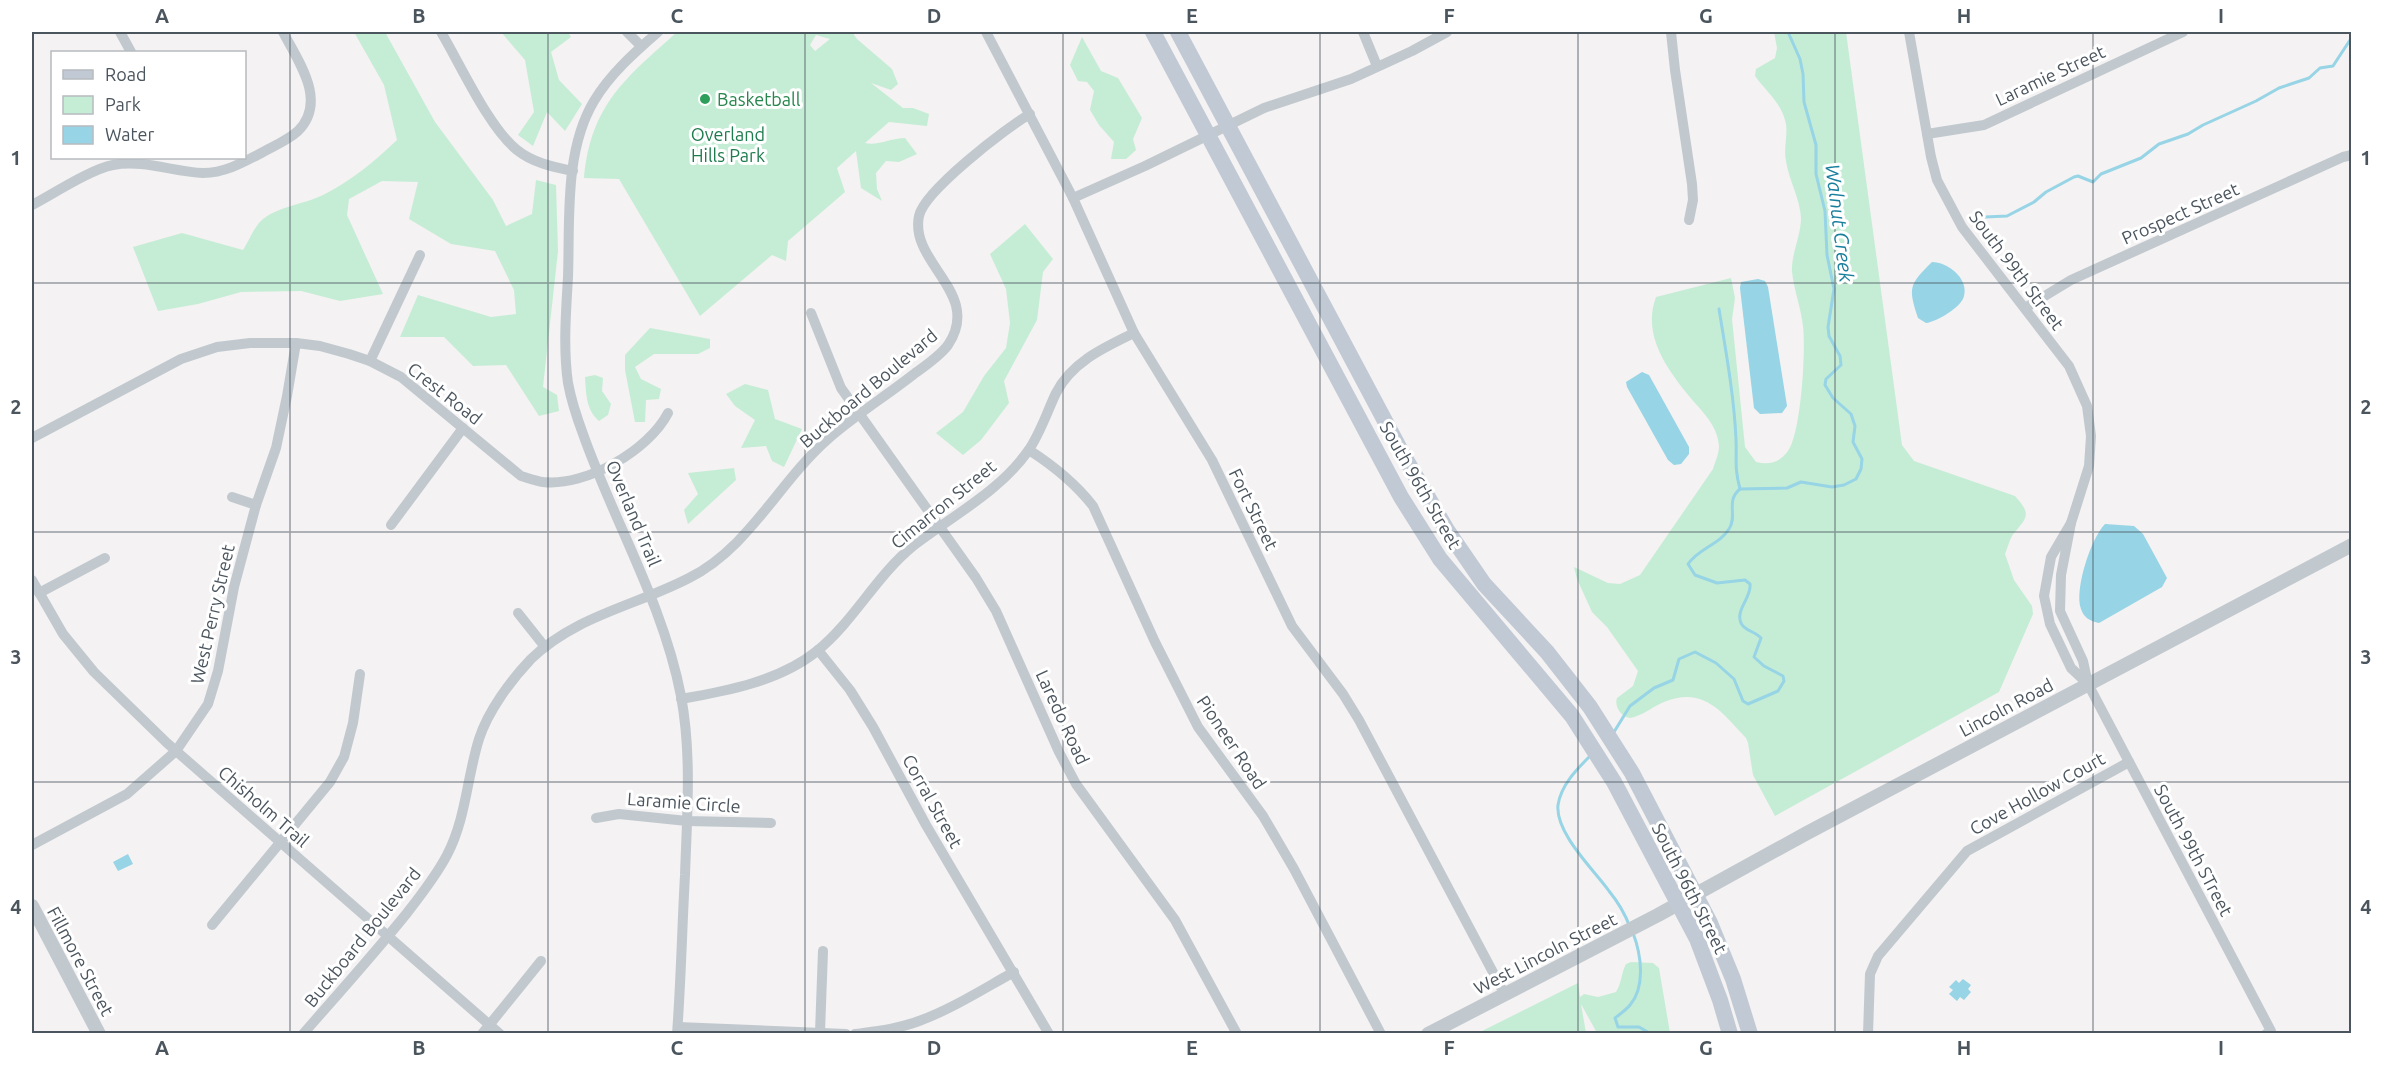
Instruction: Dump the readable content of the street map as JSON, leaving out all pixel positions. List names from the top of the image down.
{
  "streets": {
    "main road": ["South 96th Street"],
    "street": [
      "Laramie Street",
      "Prospect Street",
      "South 99th Street",
      "Buckboard Boulevard",
      "Crest Road",
      "Cimarron Street",
      "Fort Street",
      "Overland Trail",
      "West Perry Street",
      "Lincoln Road",
      "Laredo Road",
      "Pioneer Road",
      "Cove Hollow Court",
      "Corral Street",
      "Laramie Circle",
      "Chisholm Trail",
      "South 99th STreet",
      "West Lincoln Street",
      "Fillmore Street"
    ]
  },
  "crossings": [
    ["Laramie Street", "South 99th Street"],
    ["Prospect Street", "South 99th Street"],
    ["South 99th Street", "Lincoln Road"],
    ["South 99th Street", "South 99th STreet"],
    ["Buckboard Boulevard", "Fort Street"],
    ["Buckboard Boulevard", "Overland Trail"],
    ["Buckboard Boulevard", "Laredo Road"],
    ["Buckboard Boulevard", "Chisholm Trail"],
    ["Crest Road", "Overland Trail"],
    ["Crest Road", "West Perry Street"],
    ["South 96th Street", "Lincoln Road"],
    ["South 96th Street", "West Lincoln Street"],
    ["Cimarron Street", "Fort Street"],
    ["Cimarron Street", "Overland Trail"],
    ["Cimarron Street", "Laredo Road"],
    ["Cimarron Street", "Pioneer Road"],
    ["Cimarron Street", "Corral Street"],
    ["Fort Street", "West Lincoln Street"],
    ["Overland Trail", "Laramie Circle"],
    ["West Perry Street", "Chisholm Trail"],
    ["Lincoln Road", "South 99th STreet"],
    ["Lincoln Road", "West Lincoln Street"],
    ["Cove Hollow Court", "South 99th STreet"]
  ],
  "water": ["Walnut Creek"],
  "parks": ["Overland Hills Park"],
  "places": ["Basketball"],
  "legend": ["Road", "Park", "Water"],
  "grid": {
    "columns": [
      "A",
      "B",
      "C",
      "D",
      "E",
      "F",
      "G",
      "H",
      "I"
    ],
    "rows": [
      "1",
      "2",
      "3",
      "4"
    ]
  }
}
